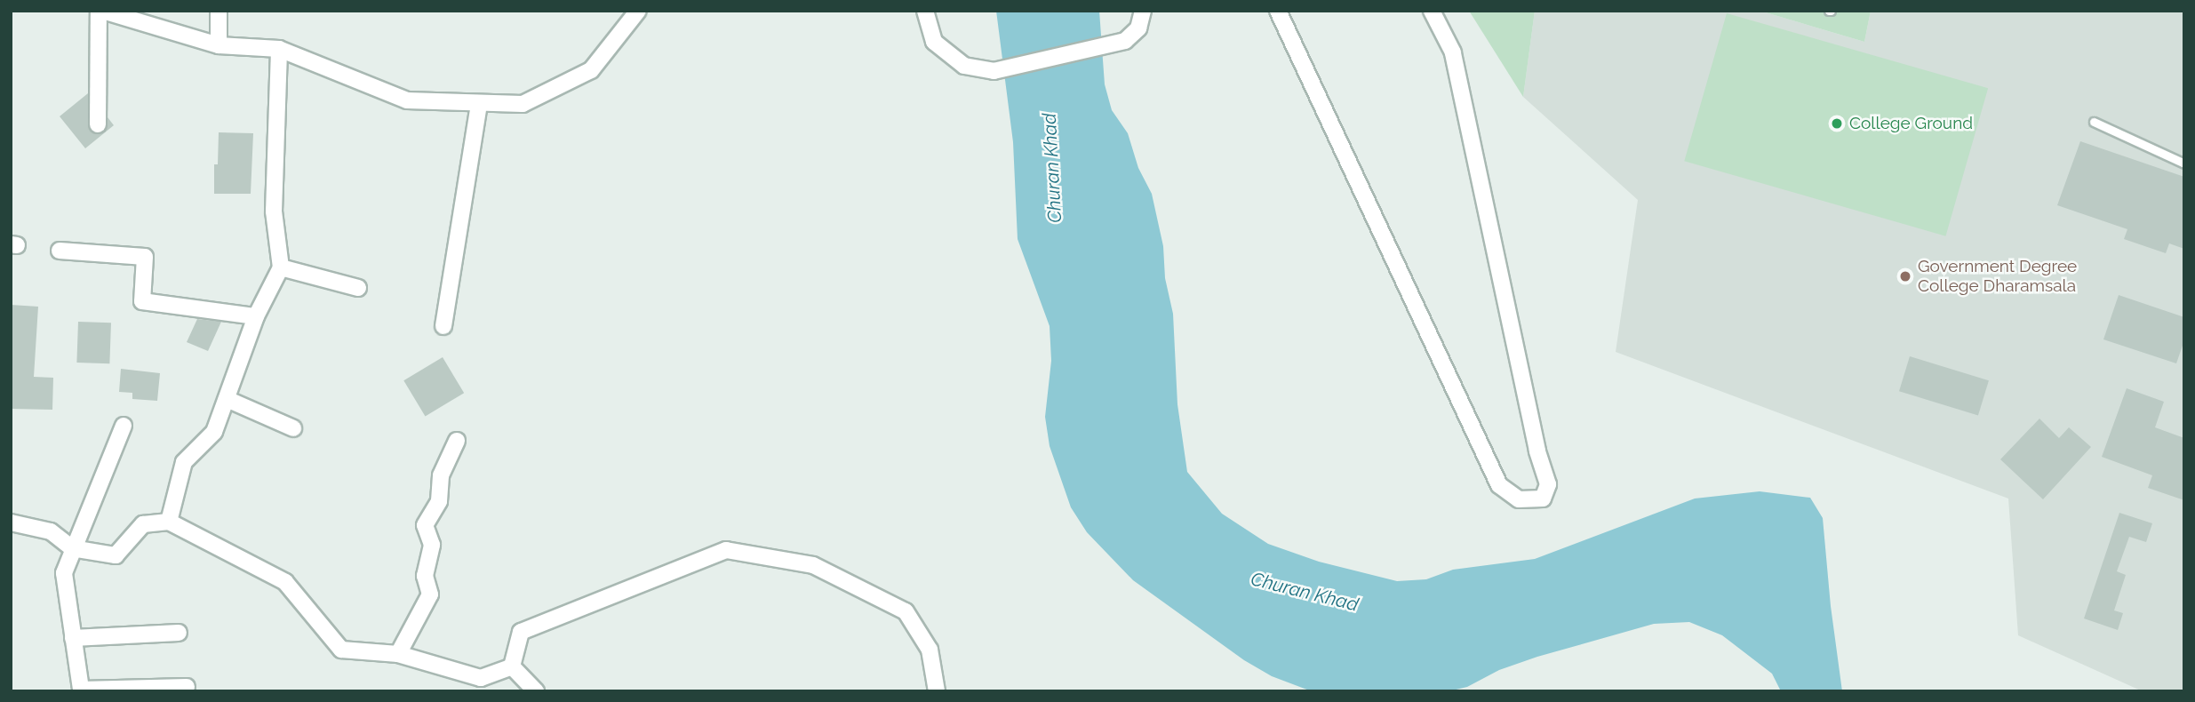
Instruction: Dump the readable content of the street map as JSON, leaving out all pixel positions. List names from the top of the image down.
{
  "water": ["Churan Khad"],
  "places": ["College Ground", "Government Degree College Dharamsala"]
}
